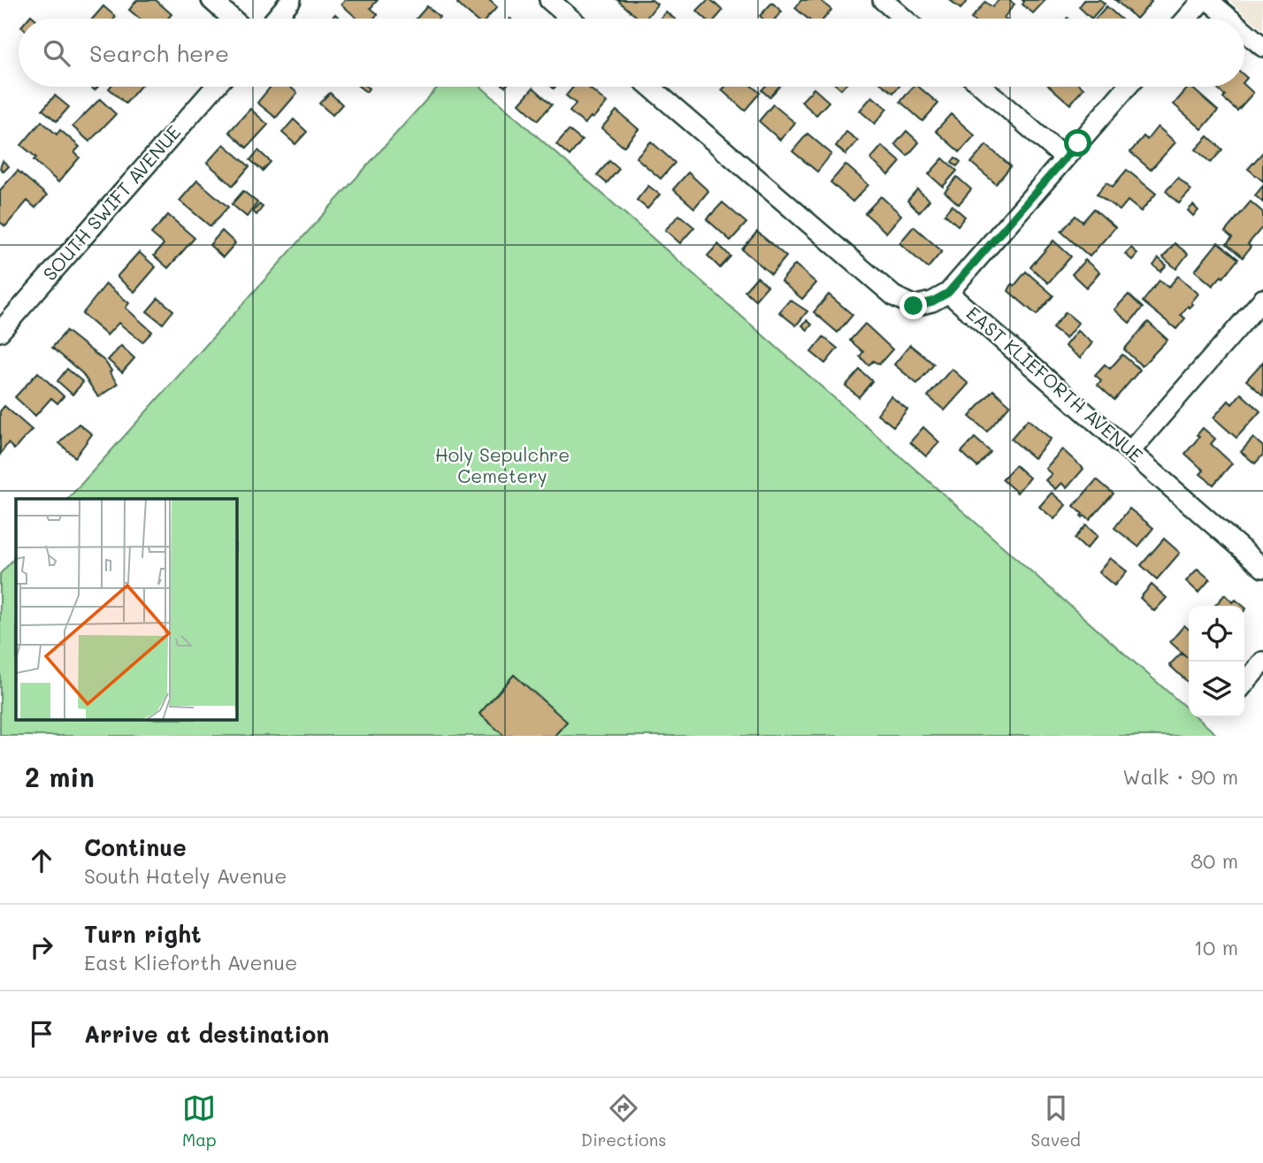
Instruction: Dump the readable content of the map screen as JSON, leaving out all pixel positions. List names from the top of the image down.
{
  "streets": {
    "street": ["SOUTH SWIFT AVENUE", "EAST KLIEFORTH AVENUE"]
  },
  "parks": ["Holy Sepulchre Cemetery"],
  "page": {
    "search": "Search here",
    "heading": ["2 min", "Walk · 90 m"],
    "list": [
      ["Continue", "South Hately Avenue", "80 m"],
      ["Turn right", "East Klieforth Avenue", "10 m"],
      "Arrive at destination"
    ],
    "nav": ["Map", "Directions", "Saved"]
  }
}
